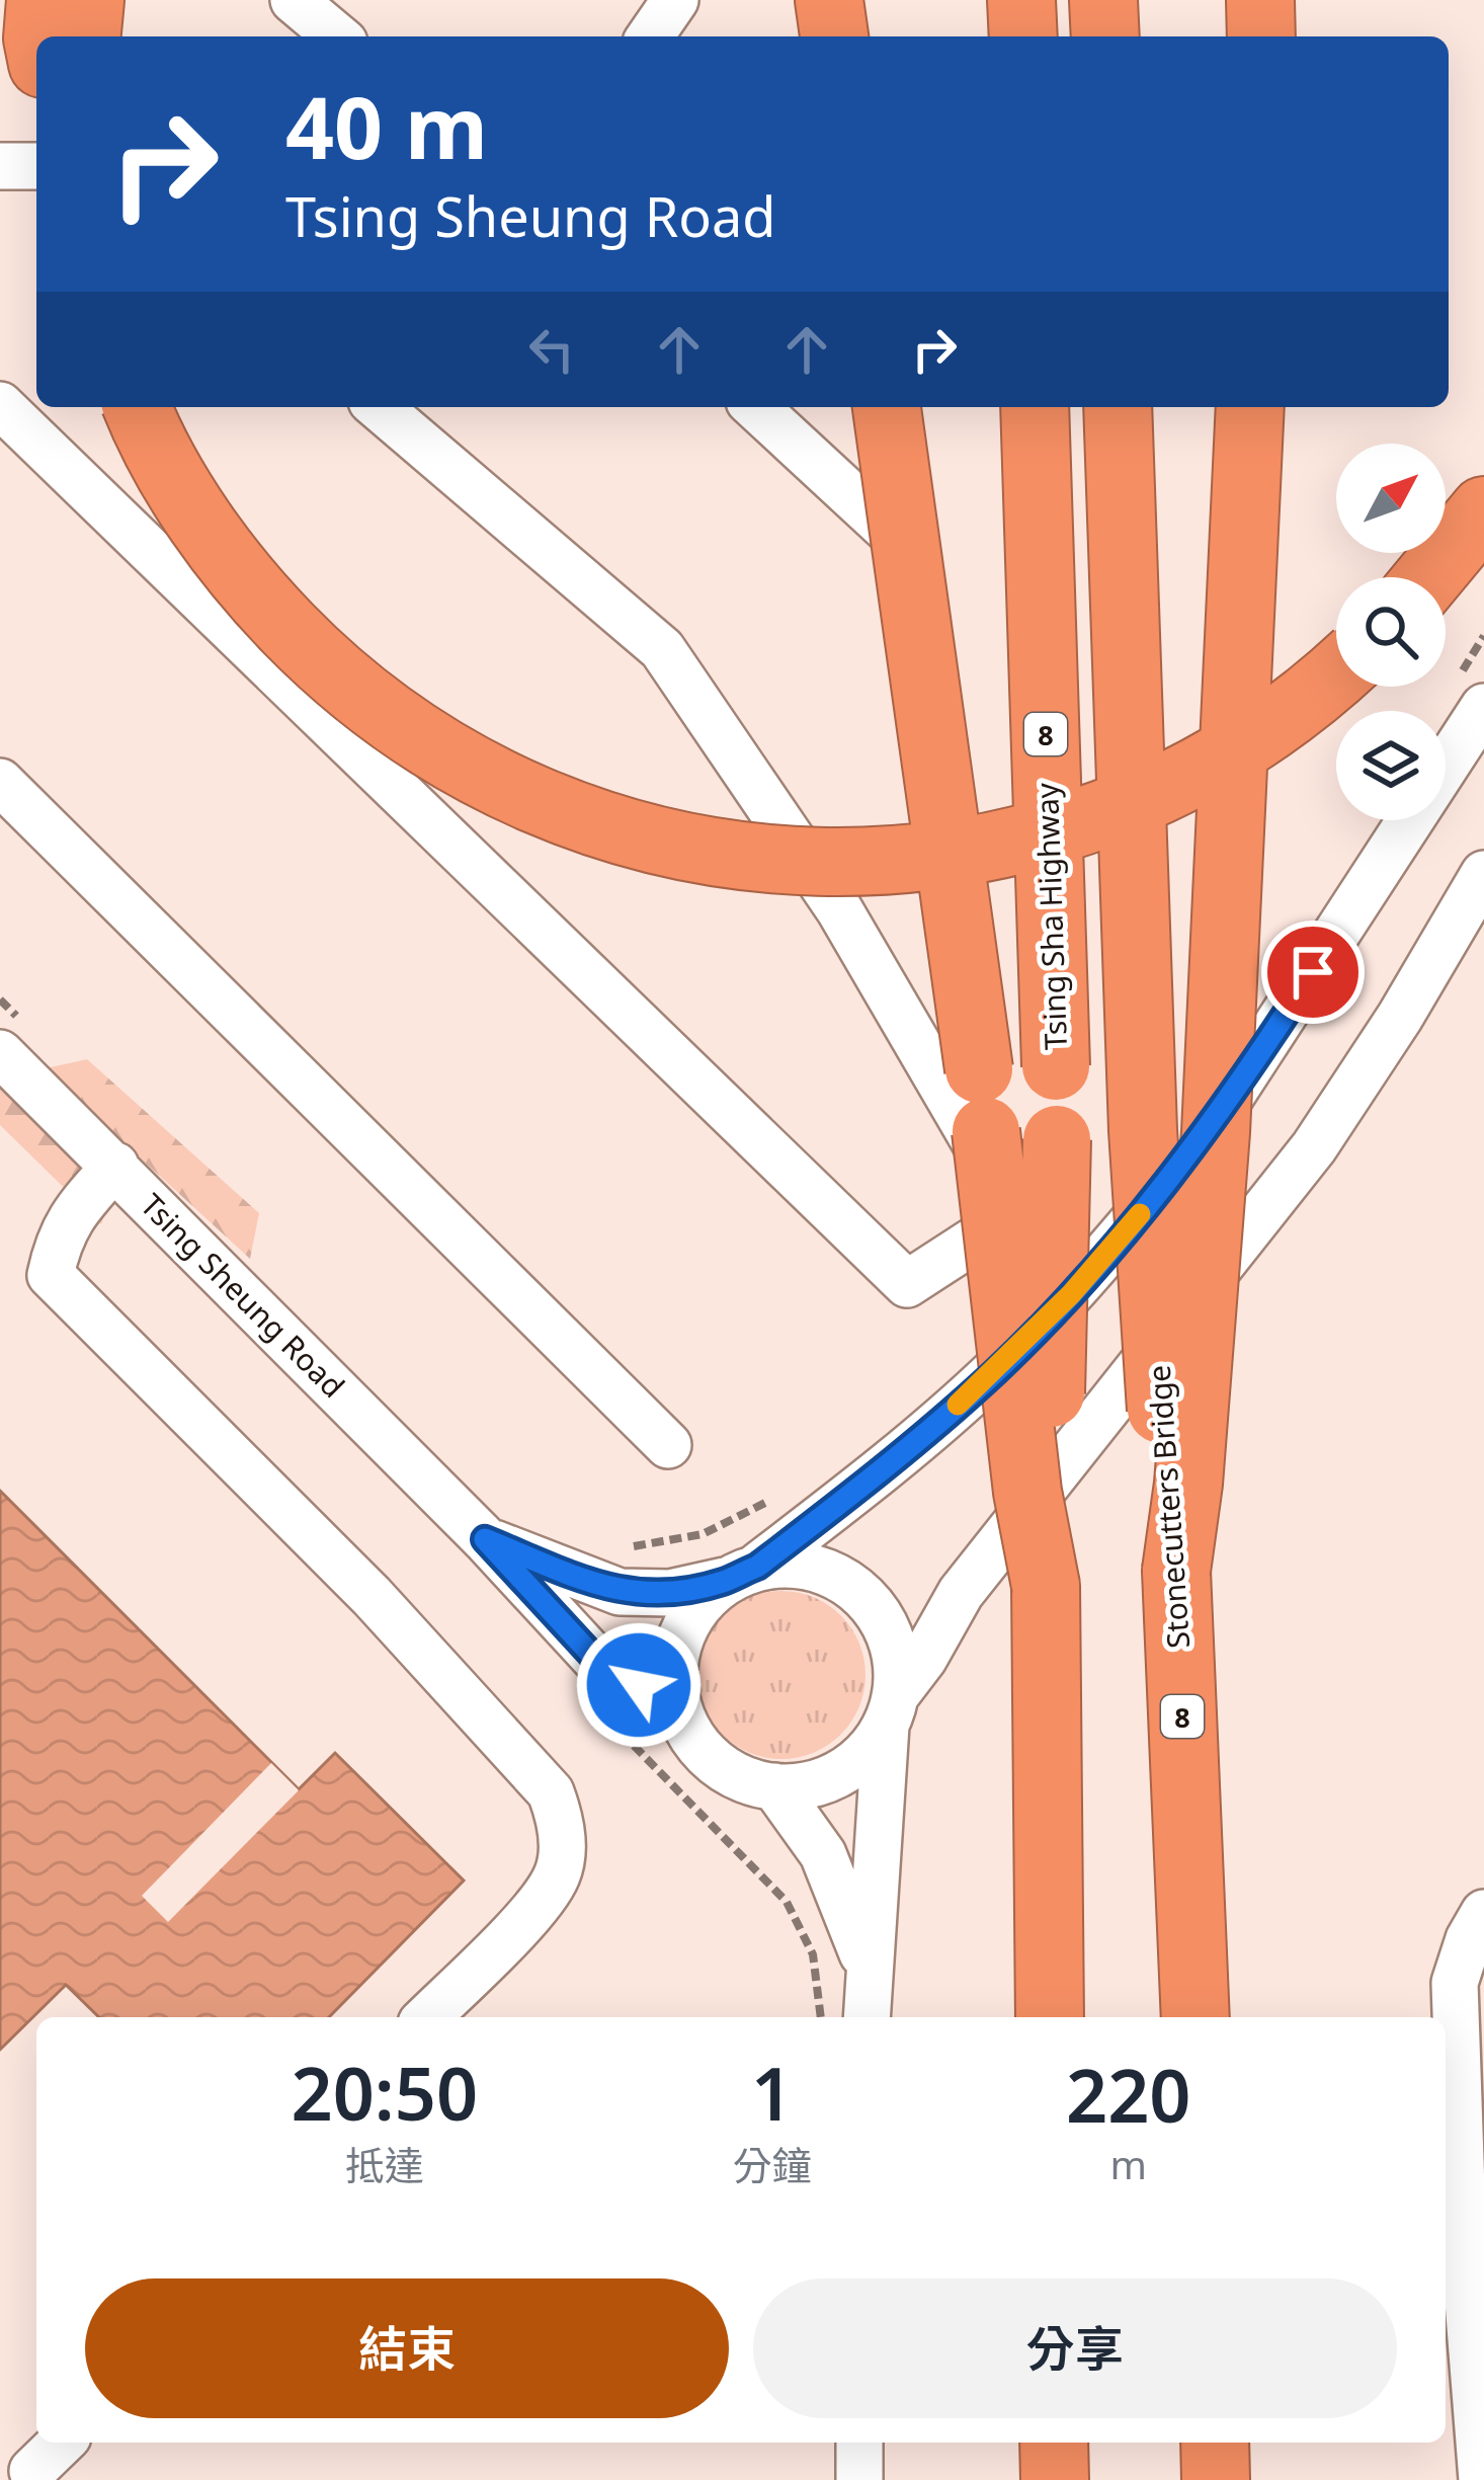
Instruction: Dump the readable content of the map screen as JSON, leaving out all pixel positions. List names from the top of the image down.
{
  "streets": {
    "highway": ["8", "Tsing Sha Highway", "Stonecutters Bridge"],
    "street": ["Tsing Sheung Road"]
  },
  "crossings": [
    ["8", "Tsing Sha Highway"]
  ],
  "north": "top right",
  "page": {
    "turn": ["40 m", "Tsing Sheung Road"],
    "eta": [
      "20:50",
      "抵達",
      "1",
      "分鐘",
      "220",
      "m"
    ],
    "buttons": ["結束", "分享"]
  }
}
